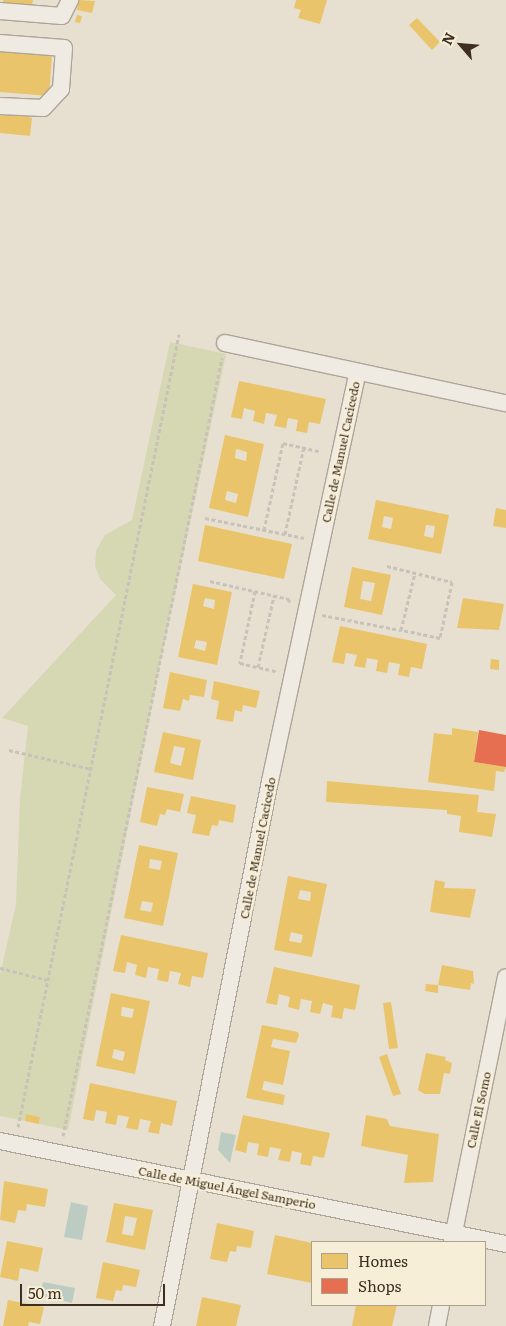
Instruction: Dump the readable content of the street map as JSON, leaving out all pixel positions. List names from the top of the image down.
{
  "streets": {
    "street": ["Calle de Manuel Cacicedo", "Calle El Somo", "Calle de Miguel Ángel Samperio"]
  },
  "crossings": [
    ["Calle de Manuel Cacicedo", "Calle de Miguel Ángel Samperio"],
    ["Calle El Somo", "Calle de Miguel Ángel Samperio"]
  ],
  "legend": ["Homes", "Shops"],
  "scale_bar": "50 m",
  "north": "top left"
}
